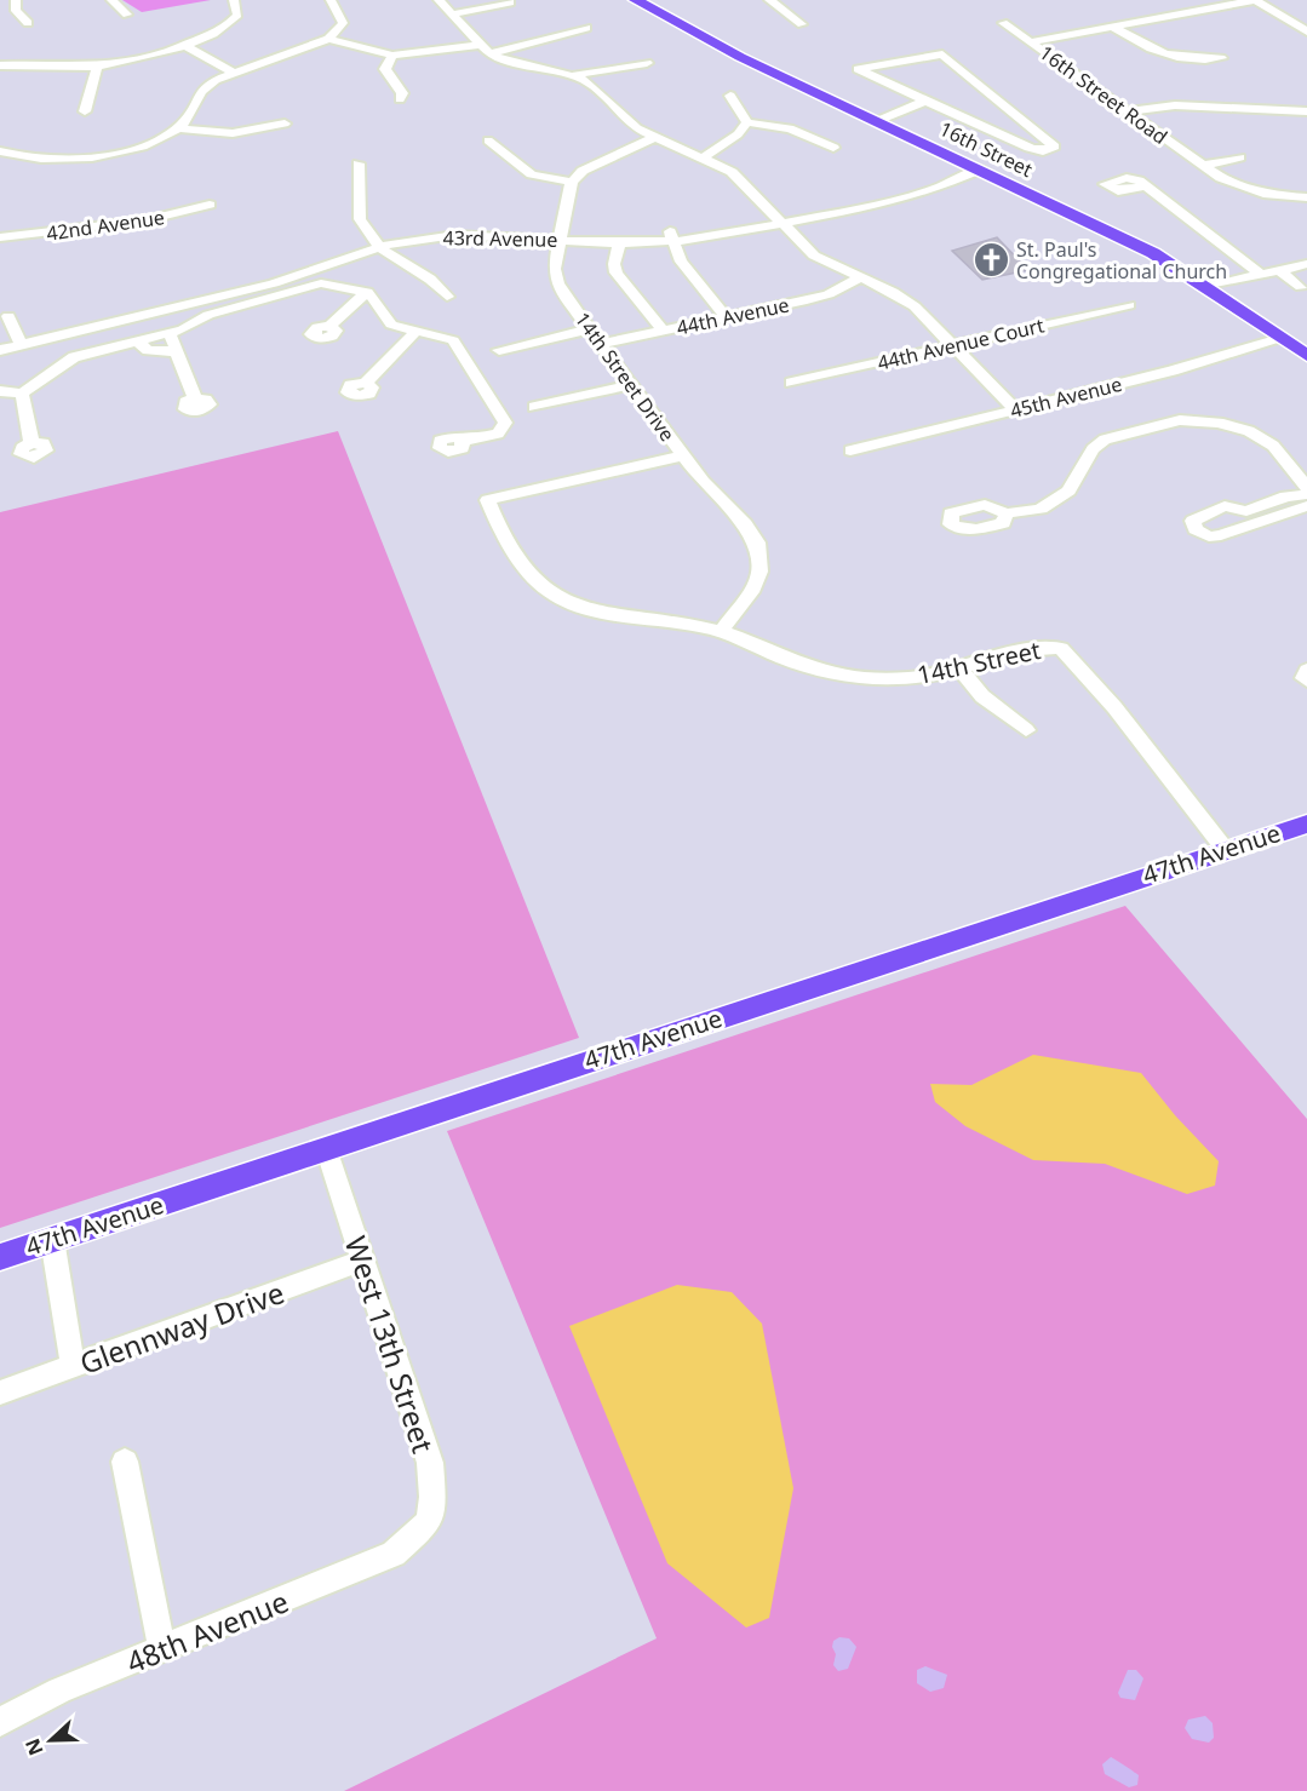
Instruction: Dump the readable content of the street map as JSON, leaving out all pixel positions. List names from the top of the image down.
{
  "streets": {
    "main road": ["16th Street", "47th Avenue"],
    "street": [
      "16th Street Road",
      "42nd Avenue",
      "43rd Avenue",
      "44th Avenue",
      "44th Avenue Court",
      "14th Street Drive",
      "45th Avenue",
      "14th Street",
      "Glennway Drive",
      "West 13th Street",
      "48th Avenue"
    ]
  },
  "crossings": [
    ["16th Street", "43rd Avenue"],
    ["16th Street", "45th Avenue"],
    ["43rd Avenue", "14th Street Drive"],
    ["44th Avenue", "14th Street Drive"],
    ["14th Street Drive", "14th Street"],
    ["14th Street", "47th Avenue"],
    ["47th Avenue", "West 13th Street"],
    ["Glennway Drive", "West 13th Street"],
    ["West 13th Street", "48th Avenue"]
  ],
  "places": {
    "church": ["St. Paul's Congregational Church"]
  },
  "north": "left"
}
